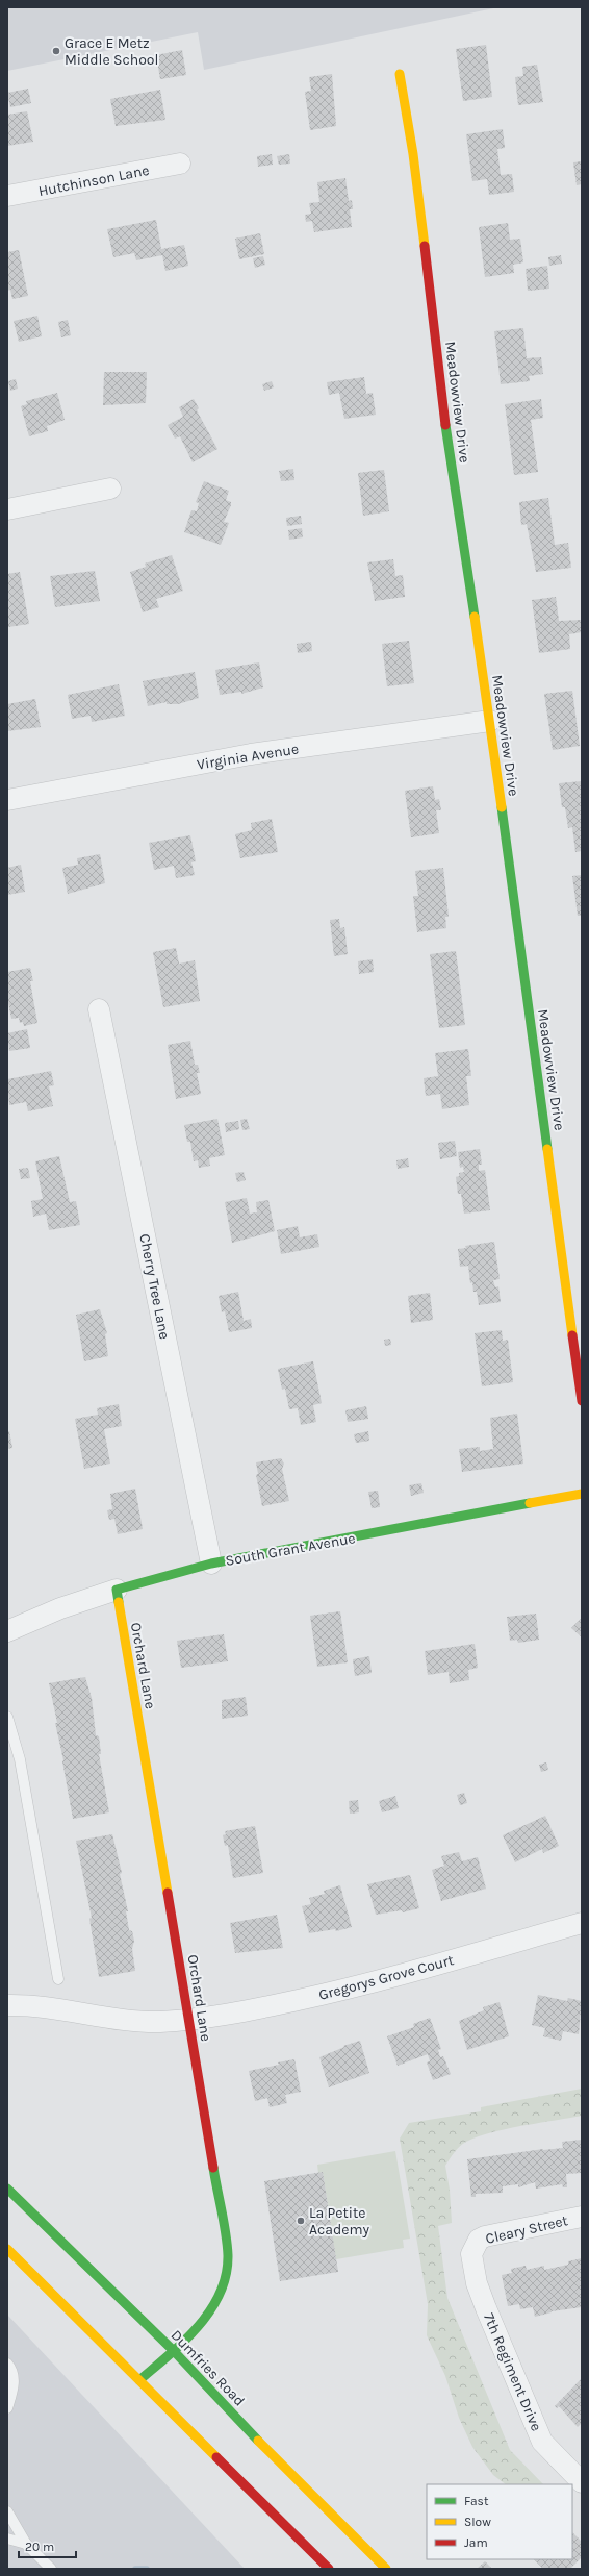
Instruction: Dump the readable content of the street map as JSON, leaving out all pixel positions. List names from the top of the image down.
{
  "streets": {
    "street": [
      "Hutchinson Lane",
      "Meadowview Drive",
      "Virginia Avenue",
      "Cherry Tree Lane",
      "South Grant Avenue",
      "Orchard Lane",
      "Gregorys Grove Court",
      "Cleary Street",
      "Dumfries Road",
      "7th Regiment Drive"
    ]
  },
  "crossings": [
    ["Meadowview Drive", "Virginia Avenue"],
    ["Cherry Tree Lane", "South Grant Avenue"],
    ["South Grant Avenue", "Orchard Lane"],
    ["Orchard Lane", "Gregorys Grove Court"],
    ["Orchard Lane", "Dumfries Road"],
    ["Cleary Street", "7th Regiment Drive"]
  ],
  "places": ["Grace E Metz Middle School", "La Petite Academy"],
  "legend": ["Fast", "Slow", "Jam"],
  "scale_bar": "20 m"
}
